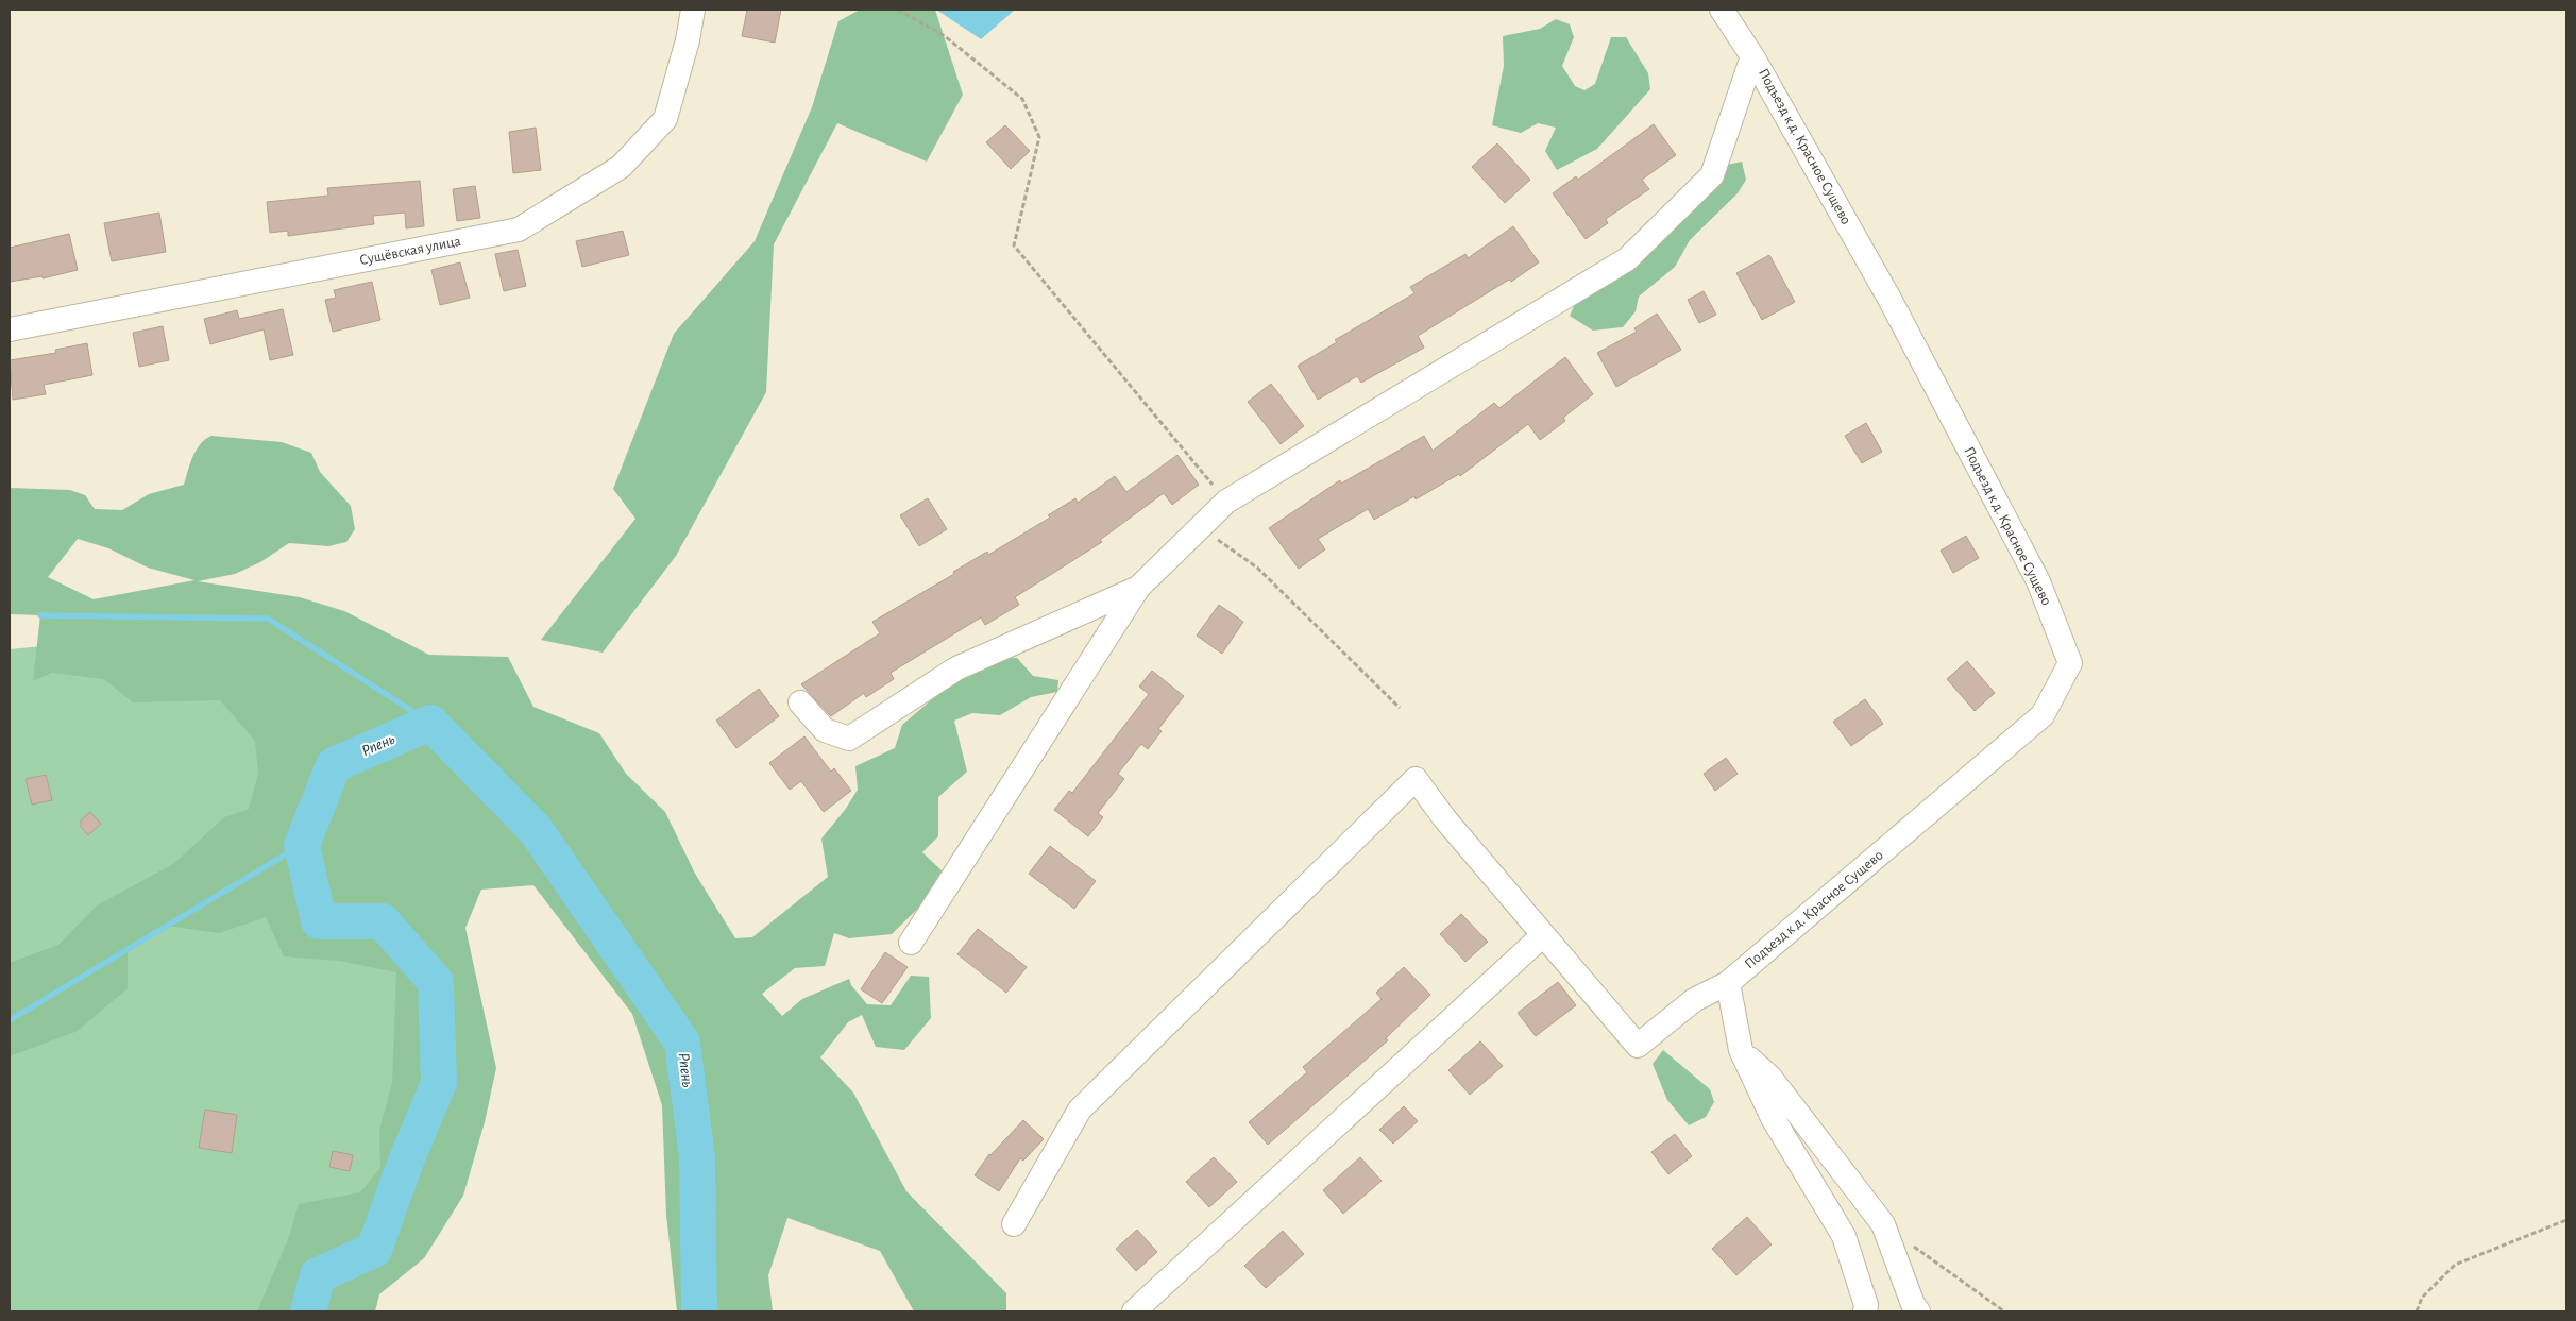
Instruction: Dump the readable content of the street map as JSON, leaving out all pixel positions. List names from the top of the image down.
{
  "streets": {
    "street": ["Подъезд к д. Красное Сущево", "Сущёвская улица"]
  },
  "water": ["Рпень"]
}
